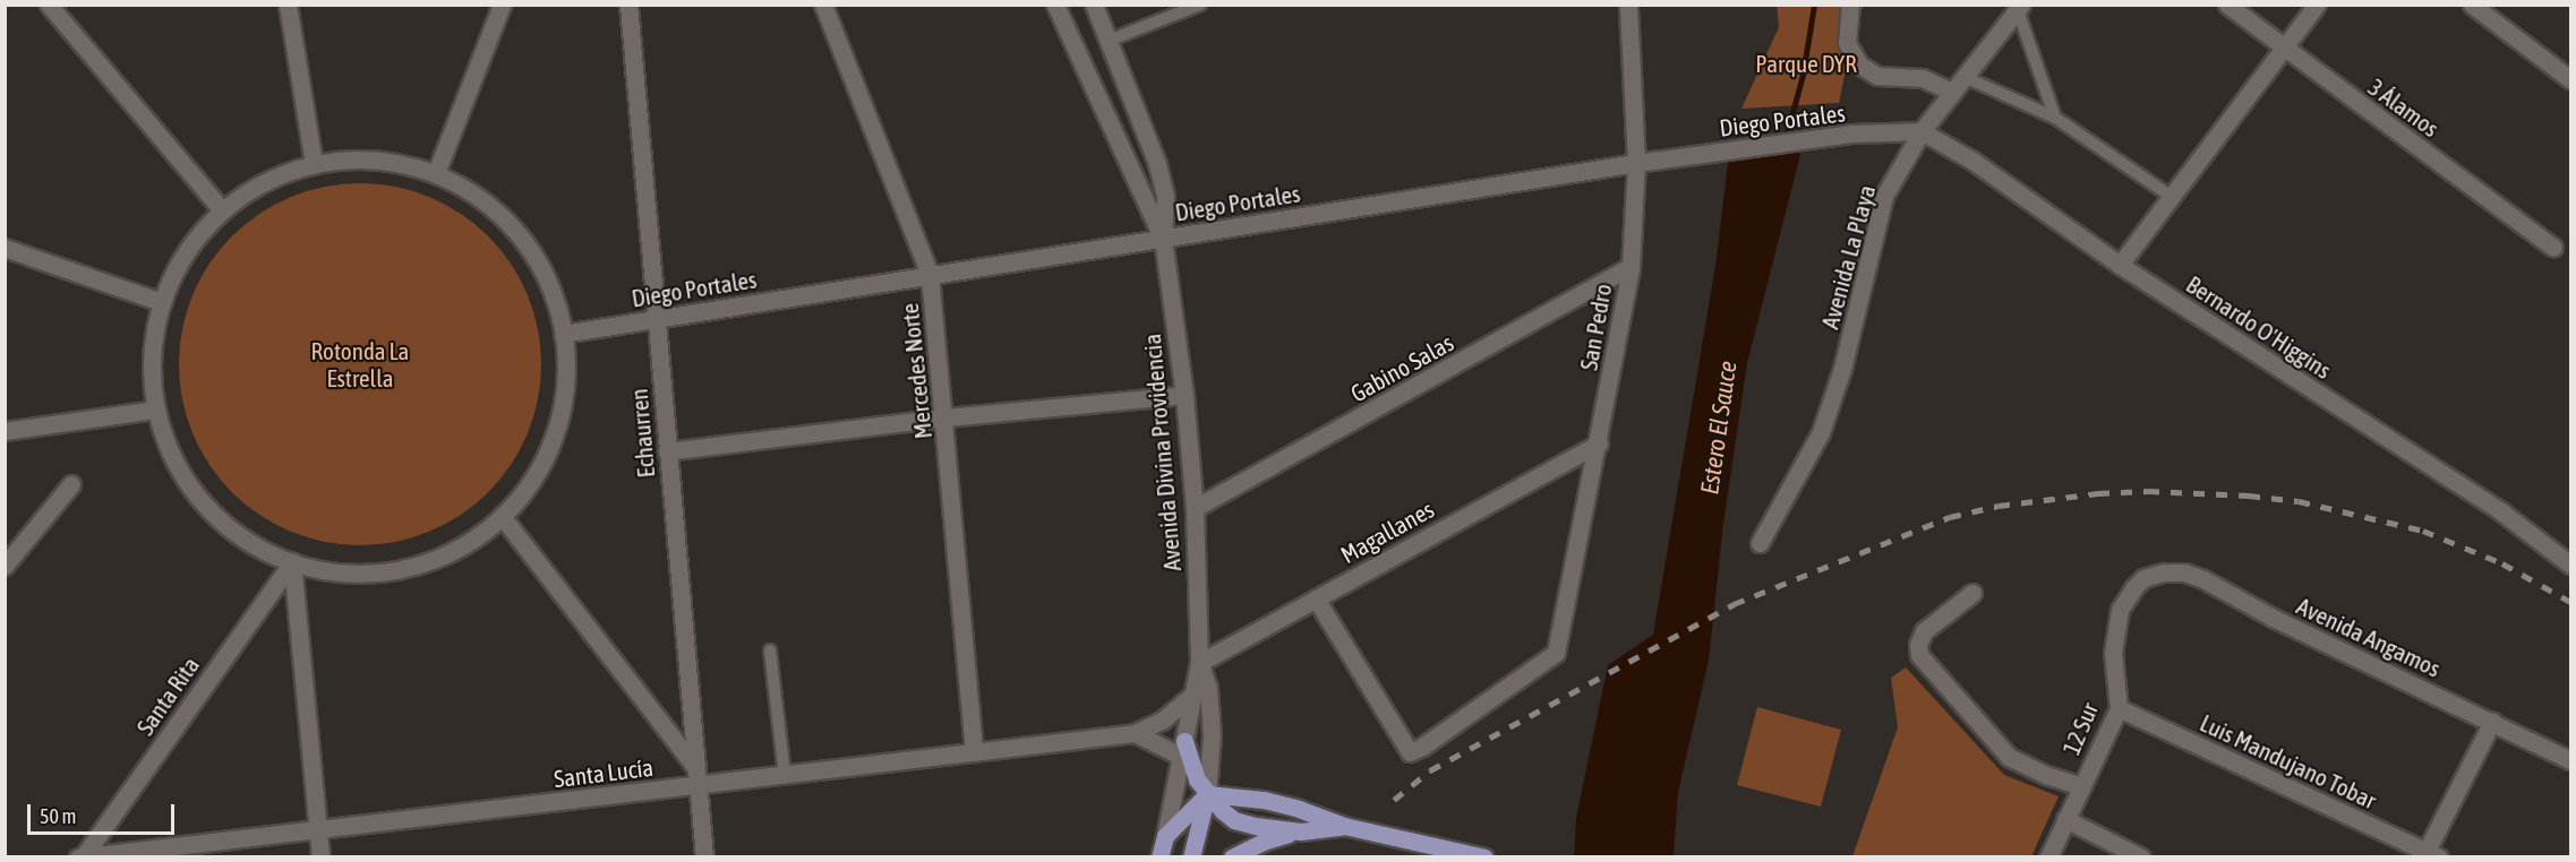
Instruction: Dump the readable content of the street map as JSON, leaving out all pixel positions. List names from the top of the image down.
{
  "streets": {
    "main road": ["Avenida Divina Providencia"],
    "street": [
      "3 Álamos",
      "Diego Portales",
      "Avenida La Playa",
      "San Pedro",
      "Bernardo O'Higgins",
      "Gabino Salas",
      "Mercedes Norte",
      "Echaurren",
      "Magallanes",
      "Avenida Angamos",
      "Santa Rita",
      "12 Sur",
      "Luis Mandujano Tobar",
      "Santa Lucía"
    ]
  },
  "crossings": [
    ["Diego Portales", "Avenida La Playa"],
    ["Diego Portales", "San Pedro"],
    ["Diego Portales", "Bernardo O'Higgins"],
    ["Diego Portales", "Mercedes Norte"],
    ["Diego Portales", "Echaurren"],
    ["Diego Portales", "Avenida Divina Providencia"],
    ["Avenida La Playa", "Bernardo O'Higgins"],
    ["San Pedro", "Gabino Salas"],
    ["San Pedro", "Magallanes"],
    ["Gabino Salas", "Avenida Divina Providencia"],
    ["Mercedes Norte", "Santa Lucía"],
    ["Echaurren", "Santa Lucía"],
    ["Avenida Divina Providencia", "Magallanes"],
    ["Avenida Divina Providencia", "Santa Lucía"],
    ["Avenida Angamos", "12 Sur"],
    ["Santa Rita", "Santa Lucía"],
    ["12 Sur", "Luis Mandujano Tobar"]
  ],
  "water": ["Estero El Sauce"],
  "parks": ["Parque DYR", "Rotonda La Estrella"],
  "scale_bar": "50 m"
}
